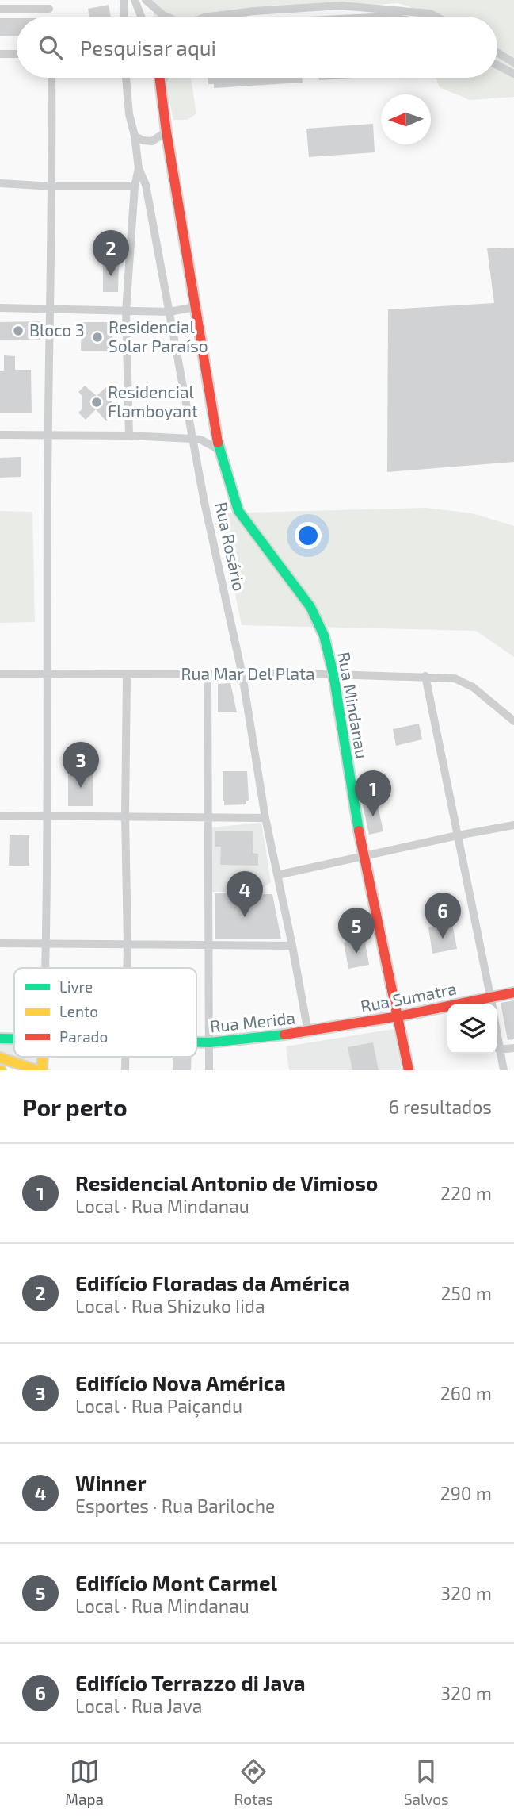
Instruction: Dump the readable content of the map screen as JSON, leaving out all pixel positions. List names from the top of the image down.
{
  "streets": {
    "street": [
      "Rua Rosário",
      "Rua Mar Del Plata",
      "Rua Mindanau",
      "Rua Sumatra",
      "Rua Merida"
    ]
  },
  "crossings": [
    ["Rua Rosário", "Rua Mar Del Plata"],
    ["Rua Rosário", "Rua Sumatra"],
    ["Rua Rosário", "Rua Merida"],
    ["Rua Mar Del Plata", "Rua Mindanau"],
    ["Rua Mindanau", "Rua Sumatra"],
    ["Rua Sumatra", "Rua Merida"]
  ],
  "places": ["Bloco 3", "Residencial Solar Paraíso", "Residencial Flamboyant"],
  "legend": ["Livre", "Lento", "Parado"],
  "north": "left",
  "page": {
    "search": "Pesquisar aqui",
    "pins": [
      "2",
      "3",
      "1",
      "4",
      "6",
      "5"
    ],
    "heading": ["Por perto", "6 resultados"],
    "list": [
      {
        "mark": "1",
        "name": "Residencial Antonio de Vimioso",
        "note": "Local · Rua Mindanau",
        "value": "220 m"
      },
      {
        "mark": "2",
        "name": "Edifício Floradas da América",
        "note": "Local · Rua Shizuko Iida",
        "value": "250 m"
      },
      {
        "mark": "3",
        "name": "Edifício Nova América",
        "note": "Local · Rua Paiçandu",
        "value": "260 m"
      },
      {
        "mark": "4",
        "name": "Winner",
        "note": "Esportes · Rua Bariloche",
        "value": "290 m"
      },
      {
        "mark": "5",
        "name": "Edifício Mont Carmel",
        "note": "Local · Rua Mindanau",
        "value": "320 m"
      },
      {
        "mark": "6",
        "name": "Edifício Terrazzo di Java",
        "note": "Local · Rua Java",
        "value": "320 m"
      }
    ],
    "nav": ["Mapa", "Rotas", "Salvos"]
  }
}
